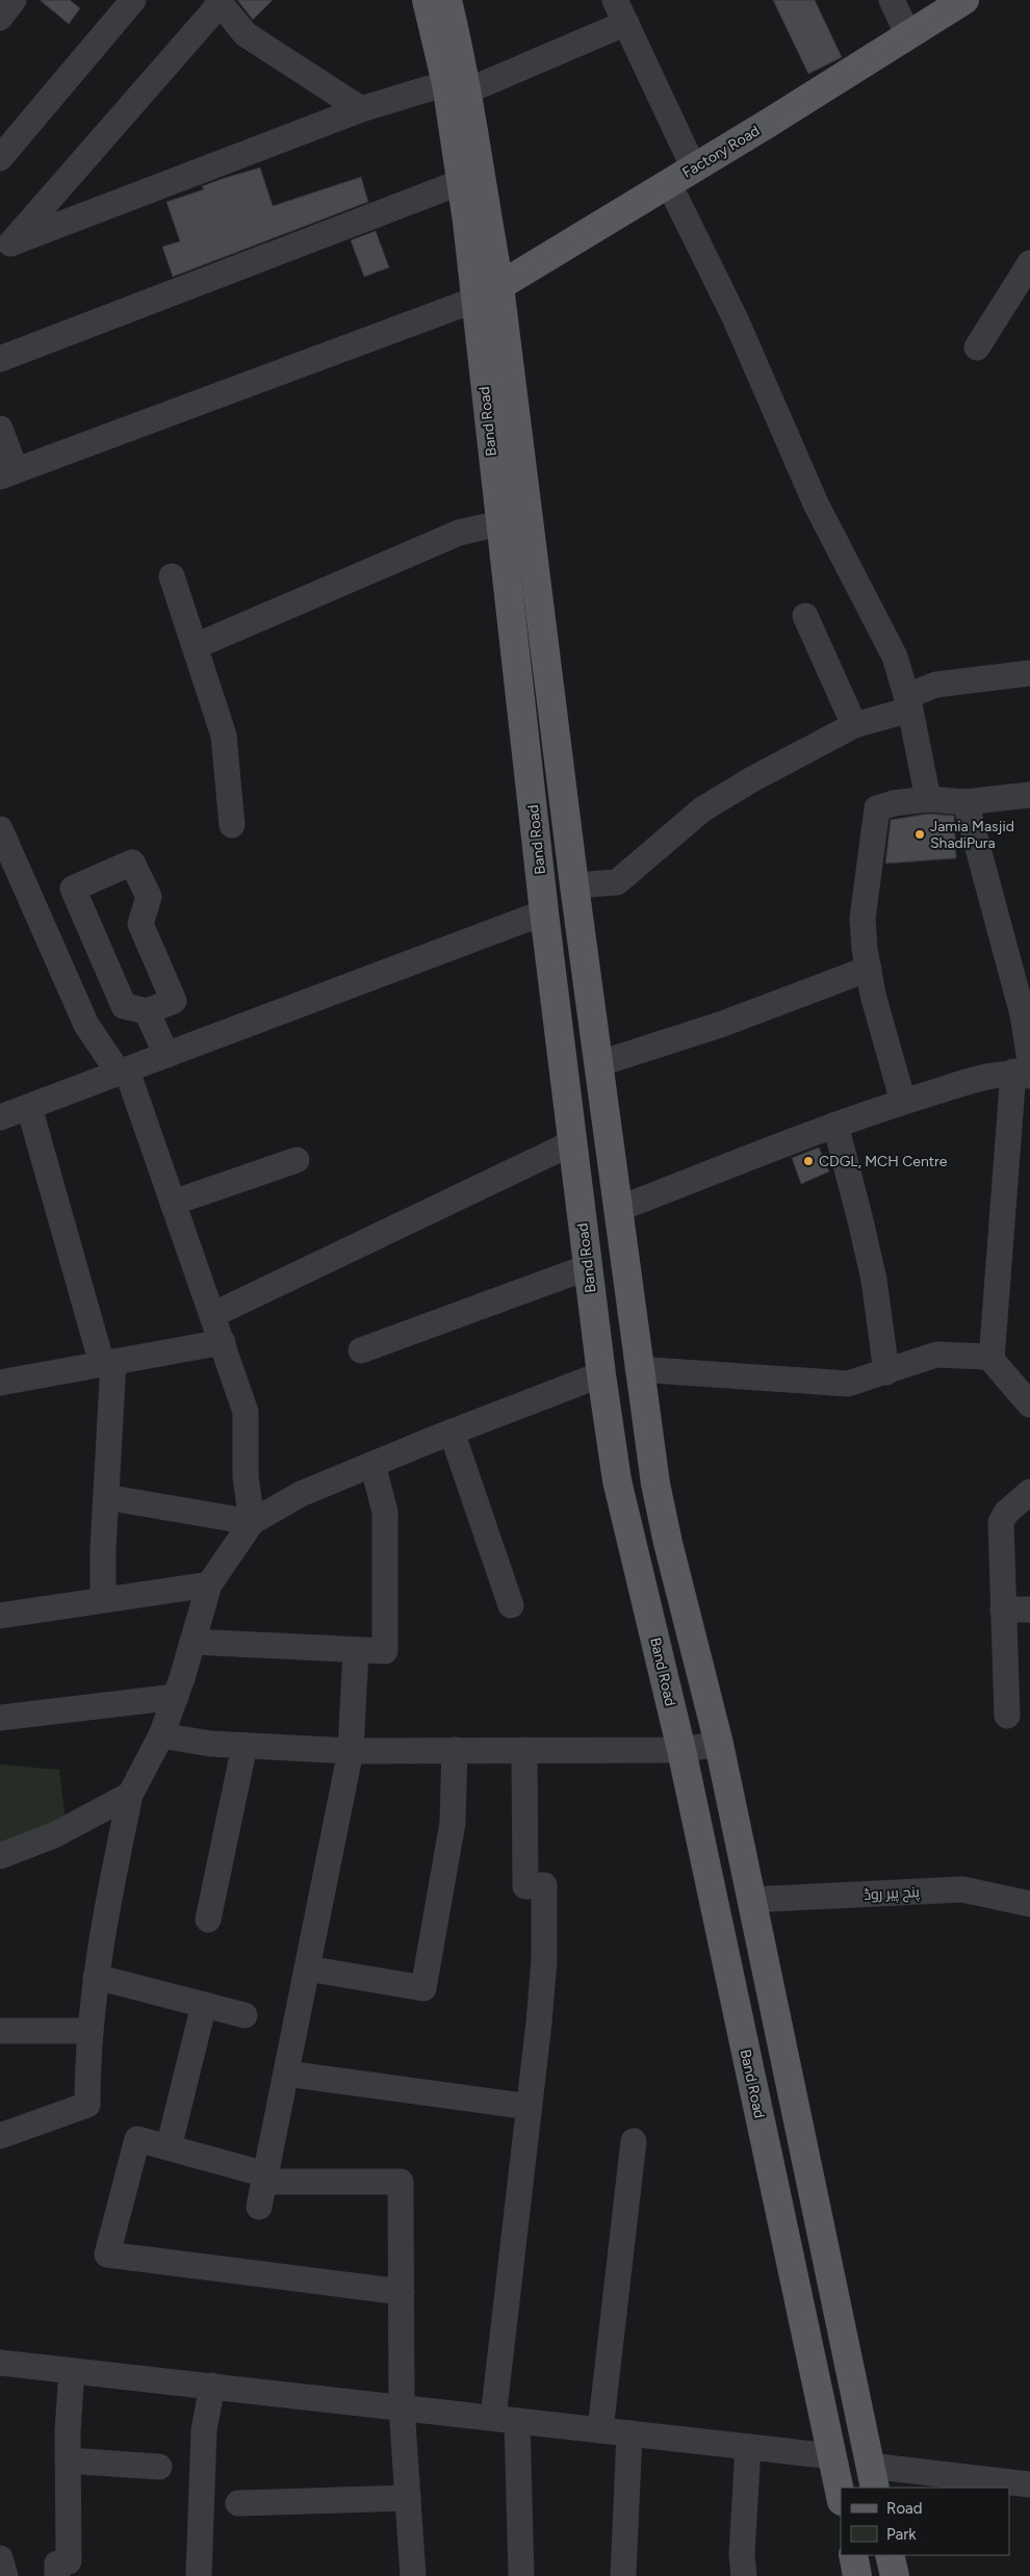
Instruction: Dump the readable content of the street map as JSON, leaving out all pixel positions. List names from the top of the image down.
{
  "streets": {
    "main road": ["Factory Road", "Band Road"],
    "street": ["پنج پیر روڈ"]
  },
  "crossings": [
    ["Factory Road", "Band Road"],
    ["Band Road", "پنج پیر روڈ"]
  ],
  "places": ["Jamia Masjid ShadiPura", "CDGL, MCH Centre"],
  "legend": ["Road", "Park"]
}
